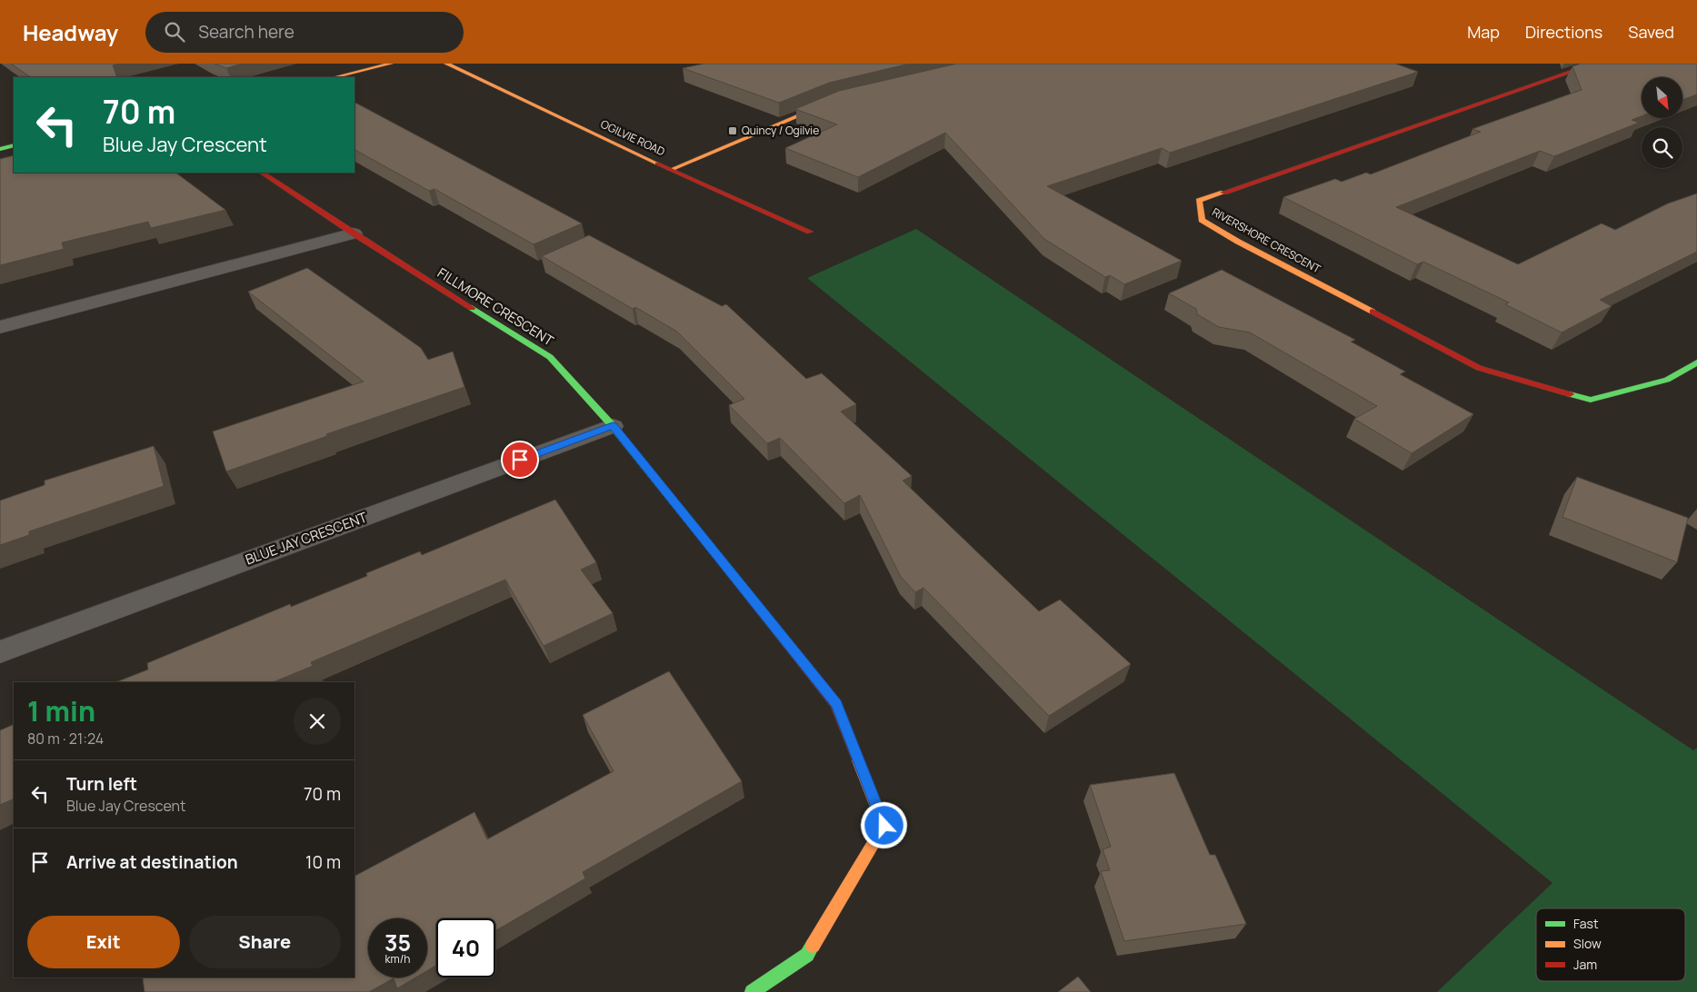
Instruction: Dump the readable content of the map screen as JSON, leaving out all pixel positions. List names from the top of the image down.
{
  "streets": {
    "street": [
      "OGILVIE ROAD",
      "RIVERSHORE CRESCENT",
      "FILLMORE CRESCENT",
      "BLUE JAY CRESCENT"
    ]
  },
  "crossings": [
    ["FILLMORE CRESCENT", "BLUE JAY CRESCENT"]
  ],
  "places": {
    "transit": ["Quincy / Ogilvie"]
  },
  "legend": ["Fast", "Slow", "Jam"],
  "north": "bottom right",
  "page": {
    "header": "Headway",
    "search": "Search here",
    "nav": ["Map", "Directions", "Saved"],
    "turn": ["70 m", "Blue Jay Crescent"],
    "heading": ["1 min", "80 m · 21:24"],
    "list": [
      {
        "name": "Turn left",
        "note": "Blue Jay Crescent",
        "value": "70 m"
      },
      {
        "name": "Arrive at destination",
        "value": "10 m"
      }
    ],
    "buttons": ["Exit", "Share"],
    "speed": "35 km/h",
    "limit": "40"
  }
}
